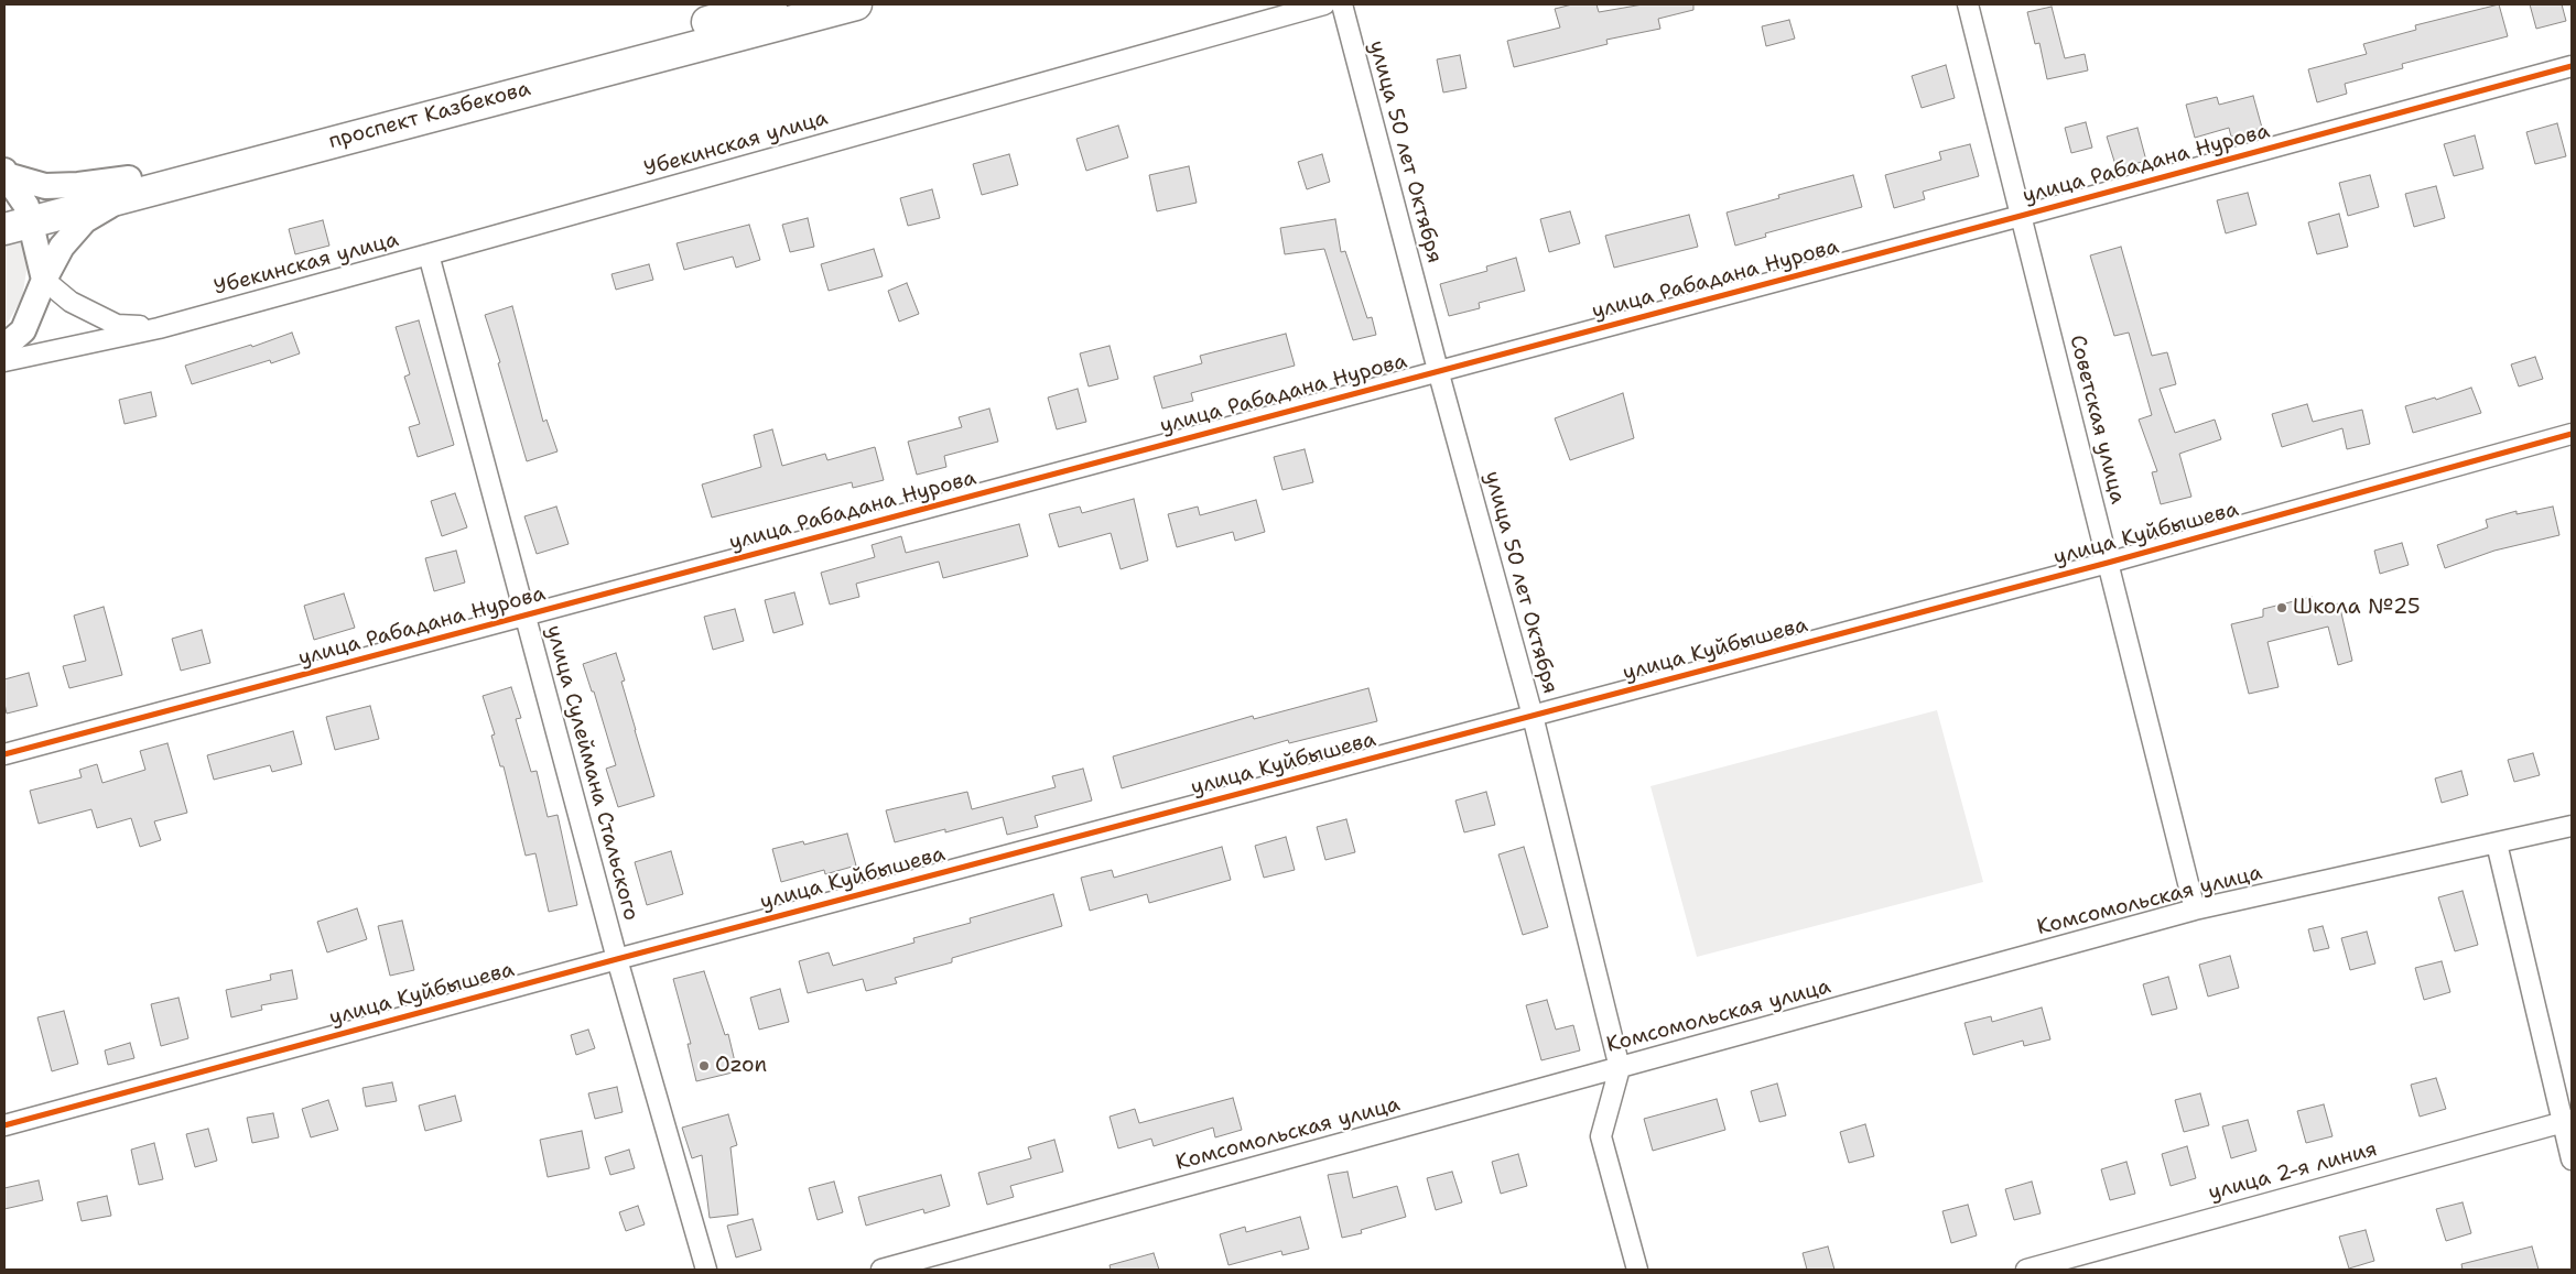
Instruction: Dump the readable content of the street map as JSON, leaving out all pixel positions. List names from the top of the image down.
{
  "streets": {
    "highway": ["проспект Казбекова"],
    "street": [
      "Убекинская улица",
      "улица 50 лет Октября",
      "улица Рабадана Нурова",
      "Советская улица",
      "улица Куйбышева",
      "улица Сулеймана Стальского",
      "Комсомольская улица",
      "улица 2-я линия"
    ]
  },
  "crossings": [
    ["Убекинская улица", "улица Сулеймана Стальского"],
    ["улица 50 лет Октября", "улица Рабадана Нурова"],
    ["улица 50 лет Октября", "улица Куйбышева"],
    ["улица 50 лет Октября", "Комсомольская улица"],
    ["улица Рабадана Нурова", "Советская улица"],
    ["улица Рабадана Нурова", "улица Сулеймана Стальского"],
    ["Советская улица", "улица Куйбышева"],
    ["Советская улица", "Комсомольская улица"],
    ["улица Куйбышева", "улица Сулеймана Стальского"]
  ],
  "places": ["Школа №25", "Ozon"]
}
